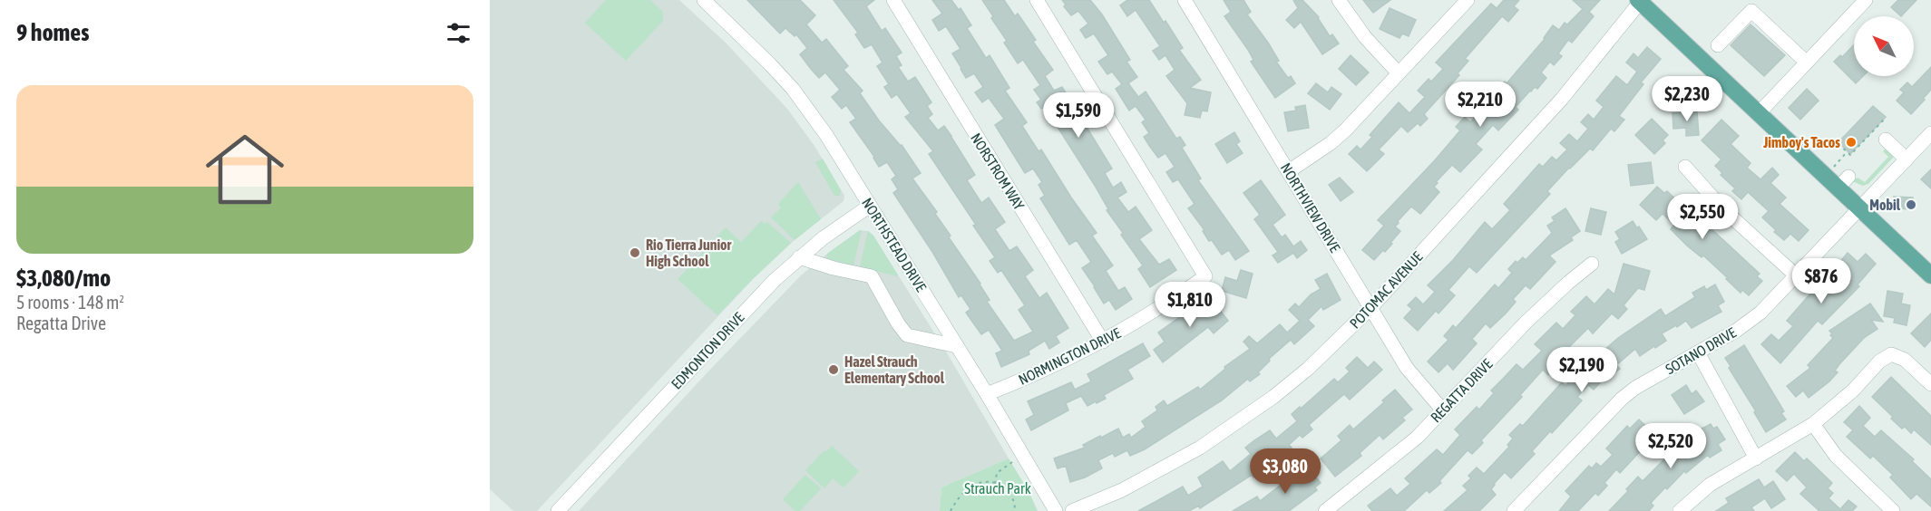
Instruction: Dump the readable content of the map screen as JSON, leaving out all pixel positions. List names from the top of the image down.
{
  "streets": {
    "street": [
      "NORSTROM WAY",
      "NORTHVIEW DRIVE",
      "NORTHSTEAD DRIVE",
      "POTOMAC AVENUE",
      "EDMONTON DRIVE",
      "SOTANO DRIVE",
      "NORMINGTON DRIVE",
      "REGATTA DRIVE"
    ]
  },
  "crossings": [
    ["NORSTROM WAY", "NORMINGTON DRIVE"],
    ["NORTHVIEW DRIVE", "POTOMAC AVENUE"],
    ["NORTHVIEW DRIVE", "REGATTA DRIVE"],
    ["NORTHSTEAD DRIVE", "EDMONTON DRIVE"],
    ["NORTHSTEAD DRIVE", "NORMINGTON DRIVE"]
  ],
  "parks": ["Strauch Park"],
  "places": [
    "Jimboy's Tacos",
    "Mobil",
    "Rio Tierra Junior High School",
    "Hazel Strauch Elementary School"
  ],
  "north": "top left",
  "page": {
    "heading": "9 homes",
    "list": [
      {
        "name": "$3,080/mo",
        "note": "5 rooms · 148 m² · Regatta Drive"
      }
    ],
    "price": [
      "$2,230",
      "$2,210",
      "$1,590",
      "$2,550",
      "$876",
      "$1,810",
      "$2,190",
      "$2,520",
      "$3,080"
    ]
  }
}
